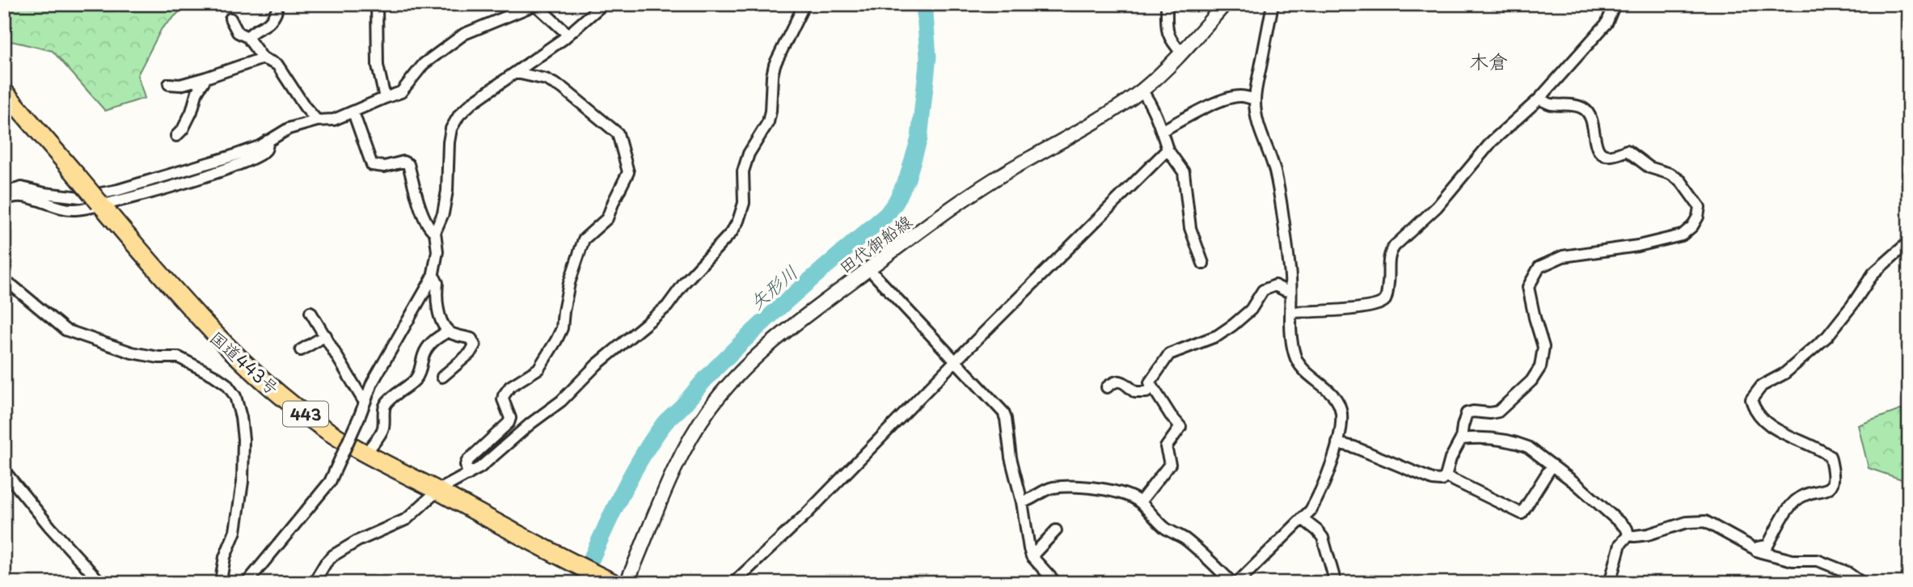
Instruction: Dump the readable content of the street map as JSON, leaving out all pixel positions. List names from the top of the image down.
{
  "streets": {
    "highway": ["国道443号", "443"],
    "main road": ["田代御船線"]
  },
  "districts": ["木倉"],
  "water": ["矢形川"]
}
